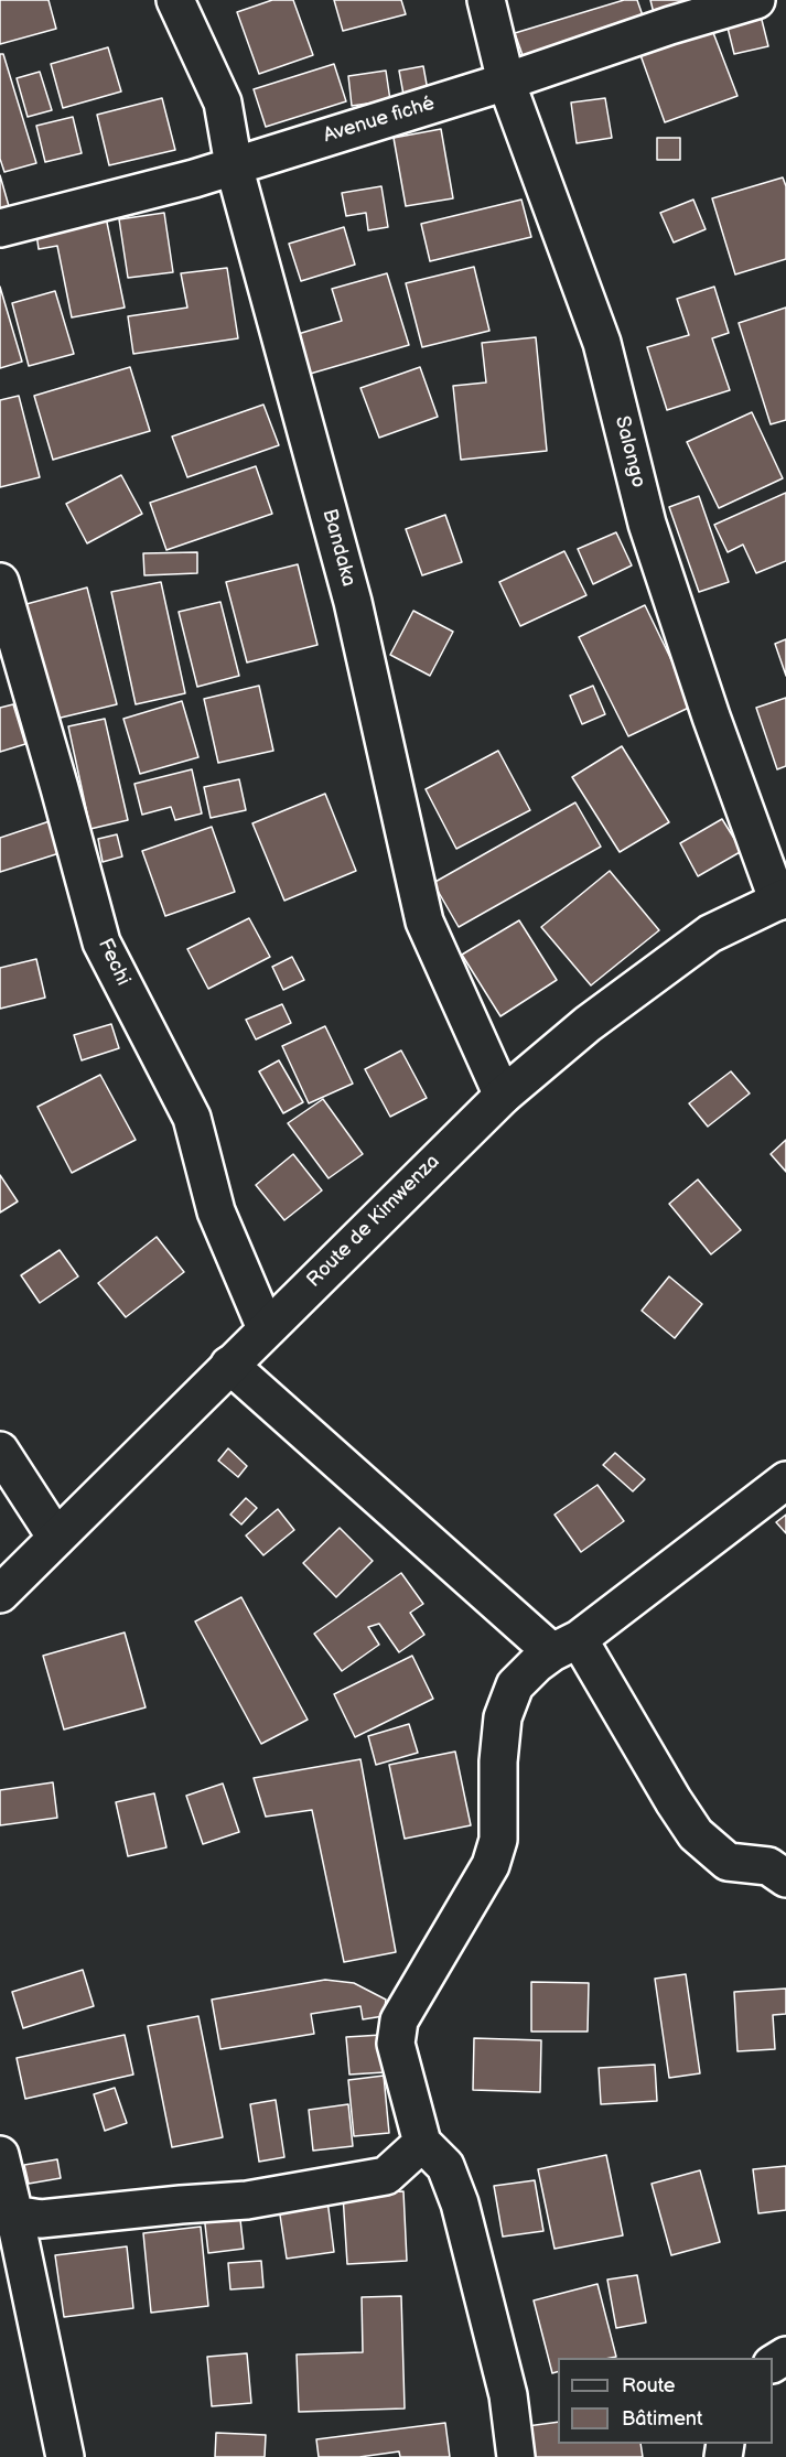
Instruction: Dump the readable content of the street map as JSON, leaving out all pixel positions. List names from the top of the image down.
{
  "streets": {
    "street": [
      "Avenue fiché",
      "Salongo",
      "Bandaka",
      "Fechi",
      "Route de Kimwenza"
    ]
  },
  "crossings": [
    ["Avenue fiché", "Salongo"],
    ["Avenue fiché", "Bandaka"],
    ["Salongo", "Route de Kimwenza"],
    ["Bandaka", "Route de Kimwenza"],
    ["Fechi", "Route de Kimwenza"]
  ],
  "legend": ["Route", "Bâtiment"]
}
